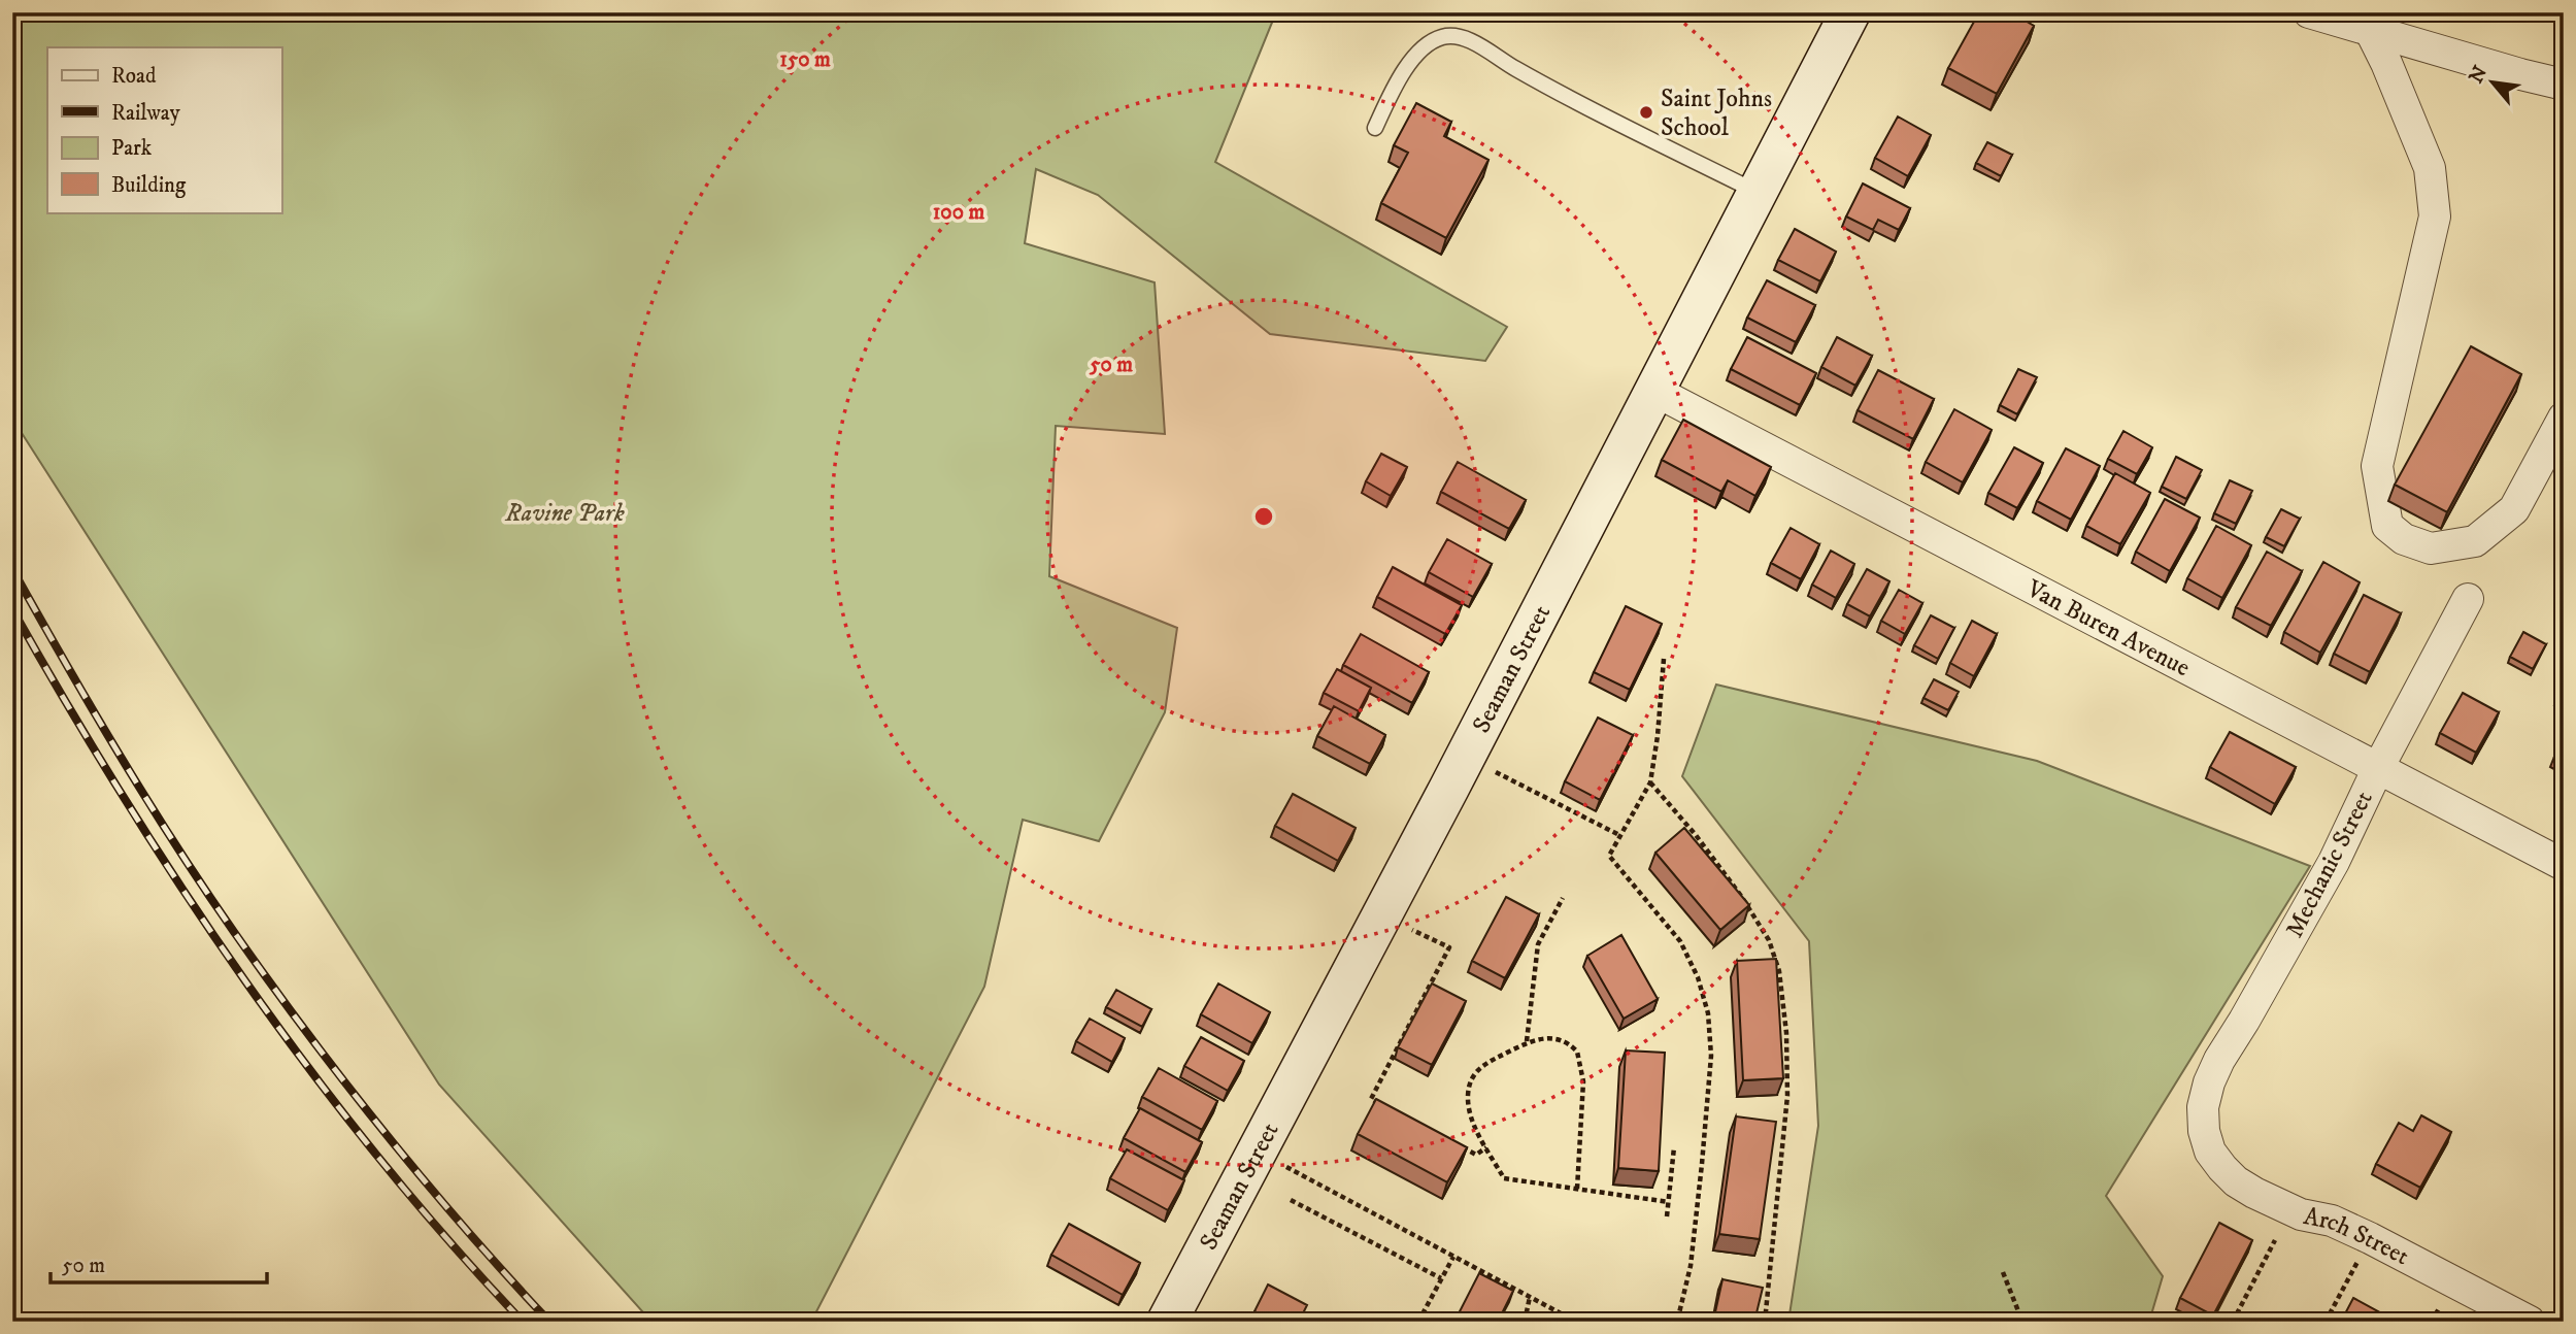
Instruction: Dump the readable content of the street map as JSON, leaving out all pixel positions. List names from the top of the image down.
{
  "streets": {
    "street": [
      "Van Buren Avenue",
      "Seaman Street",
      "Mechanic Street",
      "Arch Street"
    ]
  },
  "crossings": [
    ["Van Buren Avenue", "Seaman Street"],
    ["Van Buren Avenue", "Mechanic Street"],
    ["Mechanic Street", "Arch Street"]
  ],
  "parks": ["Ravine Park"],
  "places": ["Saint Johns School"],
  "legend": [
    "Road",
    "Railway",
    "Park",
    "Building"
  ],
  "scale_bar": "50 m",
  "north": "top left",
  "rings": ["150 m", "100 m", "50 m"]
}
